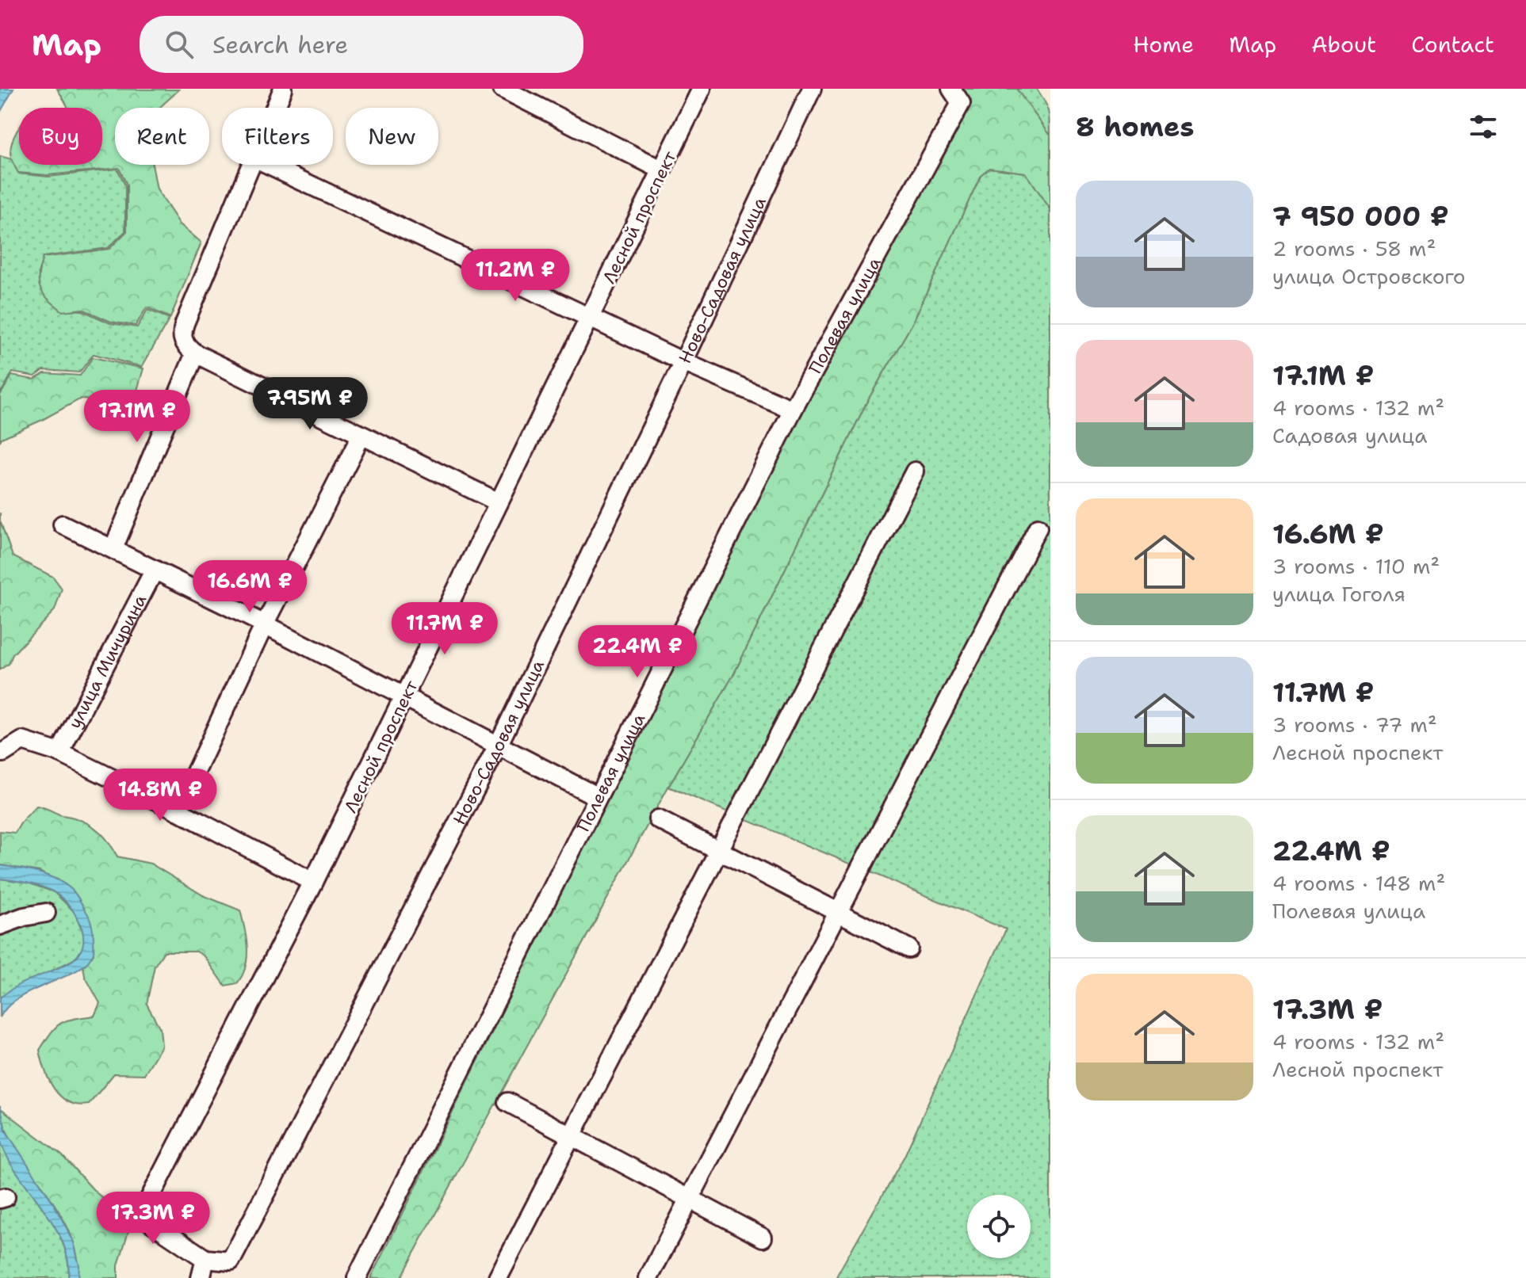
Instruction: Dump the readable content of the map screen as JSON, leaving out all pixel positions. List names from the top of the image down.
{
  "streets": {
    "street": [
      "Лесной проспект",
      "Ново-Садовая улица",
      "Полевая улица",
      "улица Мичурина"
    ]
  },
  "crossings": [
    ["Лесной проспект", "Ново-Садовая улица"]
  ],
  "page": {
    "header": "Map",
    "search": "Search here",
    "nav": [
      "Home",
      "Map",
      "About",
      "Contact"
    ],
    "heading": "8 homes",
    "chip": [
      "Buy",
      "Rent",
      "Filters",
      "New"
    ],
    "list": [
      {
        "name": "7 950 000 ₽",
        "note": "2 rooms · 58 m² · улица Островского"
      },
      {
        "name": "17.1M ₽",
        "note": "4 rooms · 132 m² · Садовая улица"
      },
      {
        "name": "16.6M ₽",
        "note": "3 rooms · 110 m² · улица Гоголя"
      },
      {
        "name": "11.7M ₽",
        "note": "3 rooms · 77 m² · Лесной проспект"
      },
      {
        "name": "22.4M ₽",
        "note": "4 rooms · 148 m² · Полевая улица"
      },
      {
        "name": "17.3M ₽",
        "note": "4 rooms · 132 m² · Лесной проспект"
      }
    ],
    "price": [
      "11.2M ₽",
      "7.95M ₽",
      "17.1M ₽",
      "16.6M ₽",
      "11.7M ₽",
      "22.4M ₽",
      "14.8M ₽",
      "17.3M ₽"
    ]
  }
}
